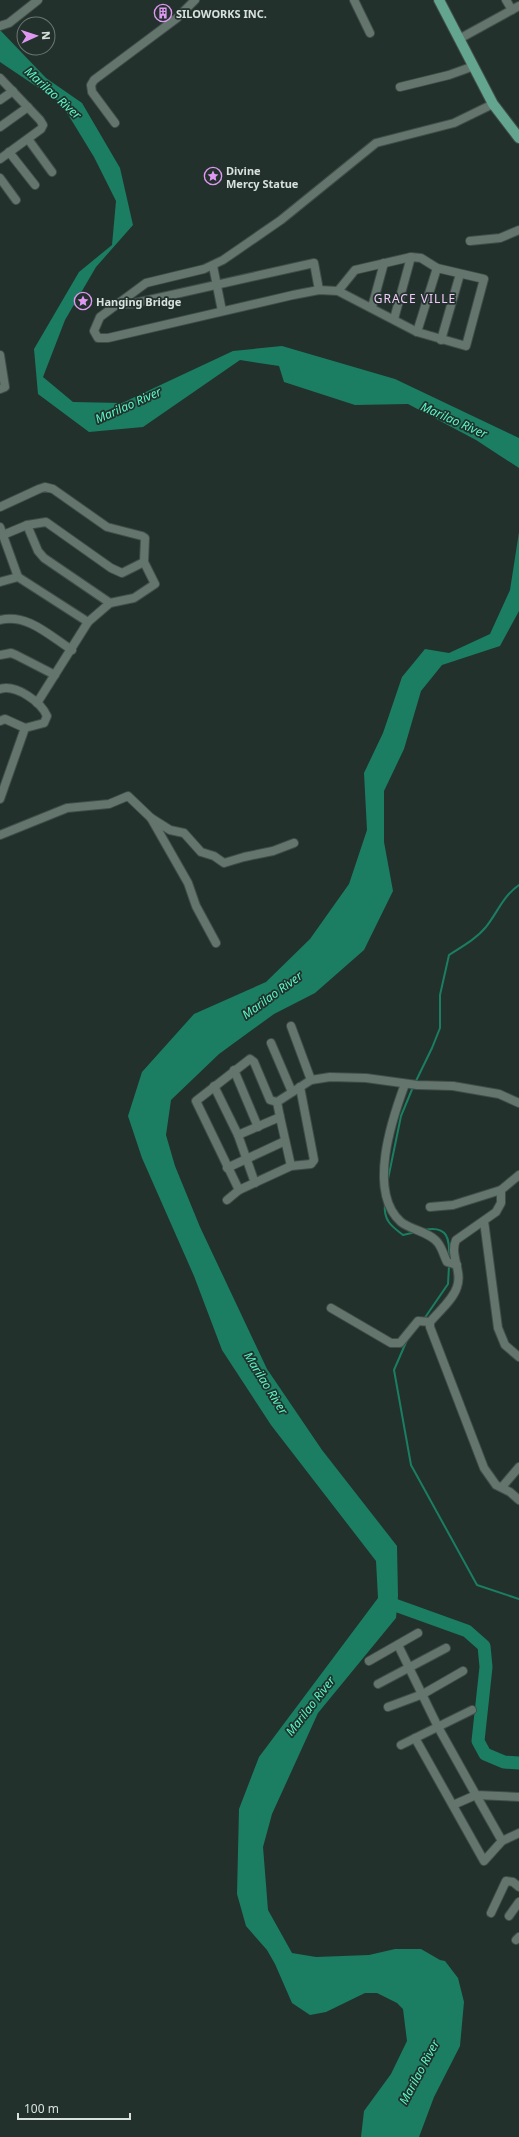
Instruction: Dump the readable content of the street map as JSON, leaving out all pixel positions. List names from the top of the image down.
{
  "districts": ["GRACE VILLE"],
  "water": ["Marilao River"],
  "places": {
    "building": ["SILOWORKS INC."],
    "place": ["Divine Mercy Statue", "Hanging Bridge"]
  },
  "scale_bar": "100 m",
  "north": "right"
}
